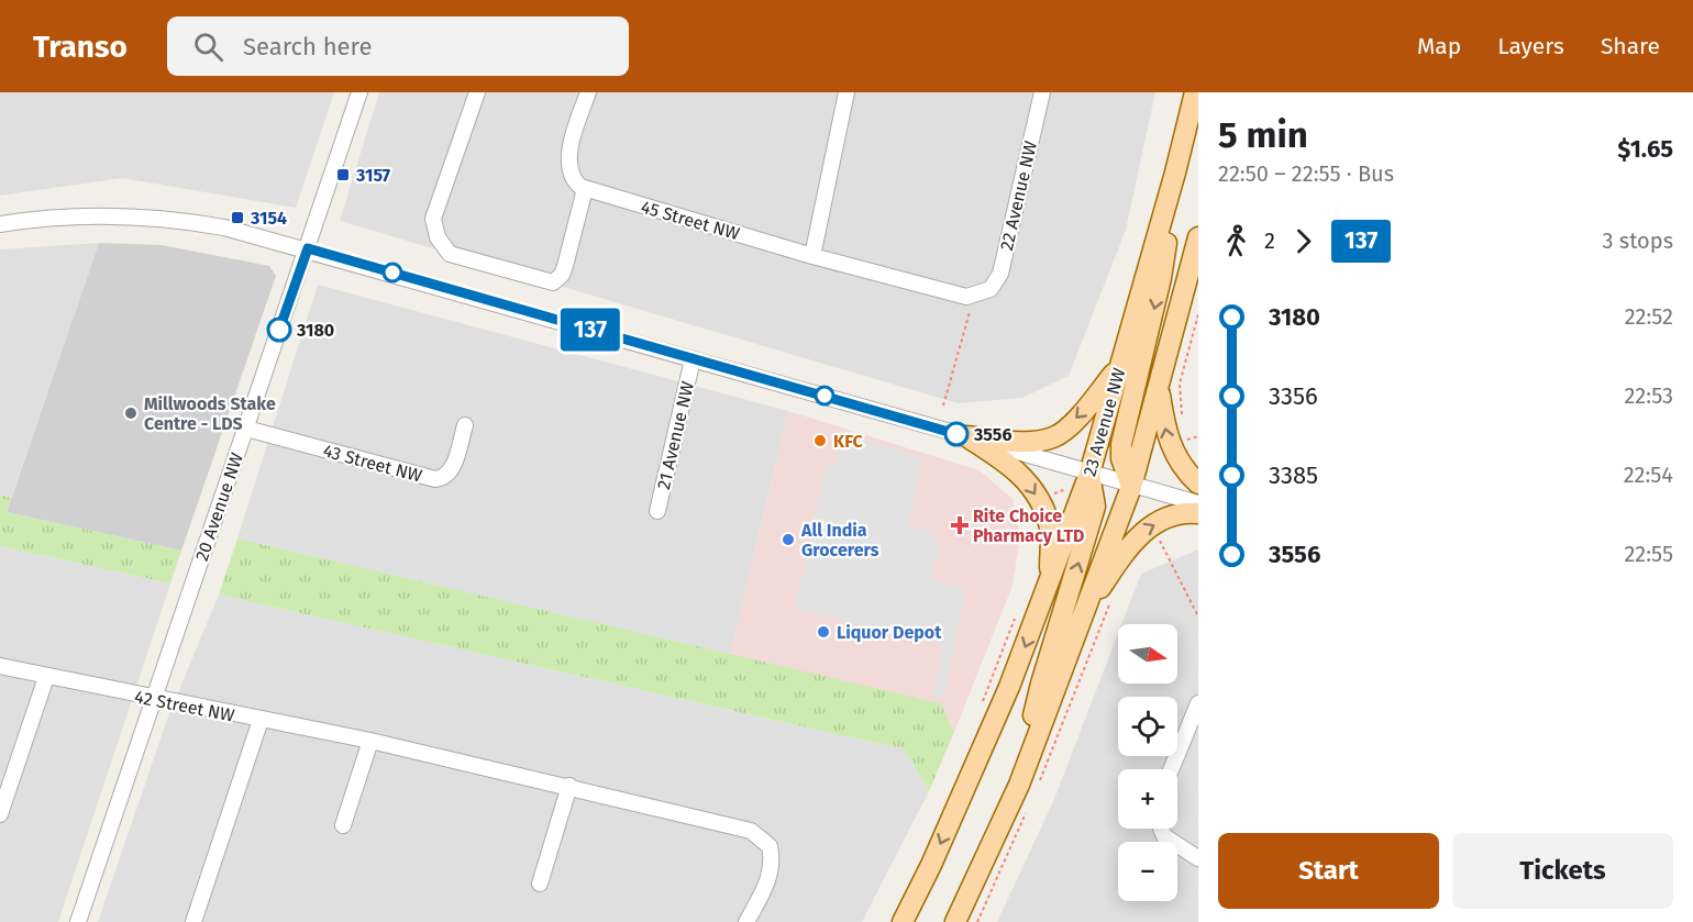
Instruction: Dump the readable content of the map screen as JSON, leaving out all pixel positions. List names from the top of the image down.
{
  "streets": {
    "main road": ["23 Avenue NW"],
    "street": [
      "22 Avenue NW",
      "45 Street NW",
      "21 Avenue NW",
      "43 Street NW",
      "20 Avenue NW",
      "42 Street NW"
    ]
  },
  "crossings": [
    ["22 Avenue NW", "45 Street NW"],
    ["43 Street NW", "20 Avenue NW"],
    ["20 Avenue NW", "42 Street NW"]
  ],
  "places": {
    "transit": ["3157", "3154"],
    "other": [
      "3180",
      "Millwoods Stake Centre - LDS",
      "3556",
      "KFC",
      "All India Grocerers",
      "Liquor Depot"
    ],
    "health": ["Rite Choice Pharmacy LTD"]
  },
  "lines": ["bus line 137"],
  "north": "right",
  "page": {
    "header": "Transo",
    "search": "Search here",
    "nav": ["Map", "Layers", "Share"],
    "on_map": "137",
    "heading": ["5 min", "22:50 – 22:55 · Bus", "$1.65"],
    "legs": ["2", "137", "3 stops"],
    "list": [
      {
        "name": "3180",
        "value": "22:52"
      },
      {
        "name": "3356",
        "value": "22:53"
      },
      {
        "name": "3385",
        "value": "22:54"
      },
      {
        "name": "3556",
        "value": "22:55"
      }
    ],
    "map_buttons": ["+", "−"],
    "buttons": ["Start", "Tickets"]
  }
}
